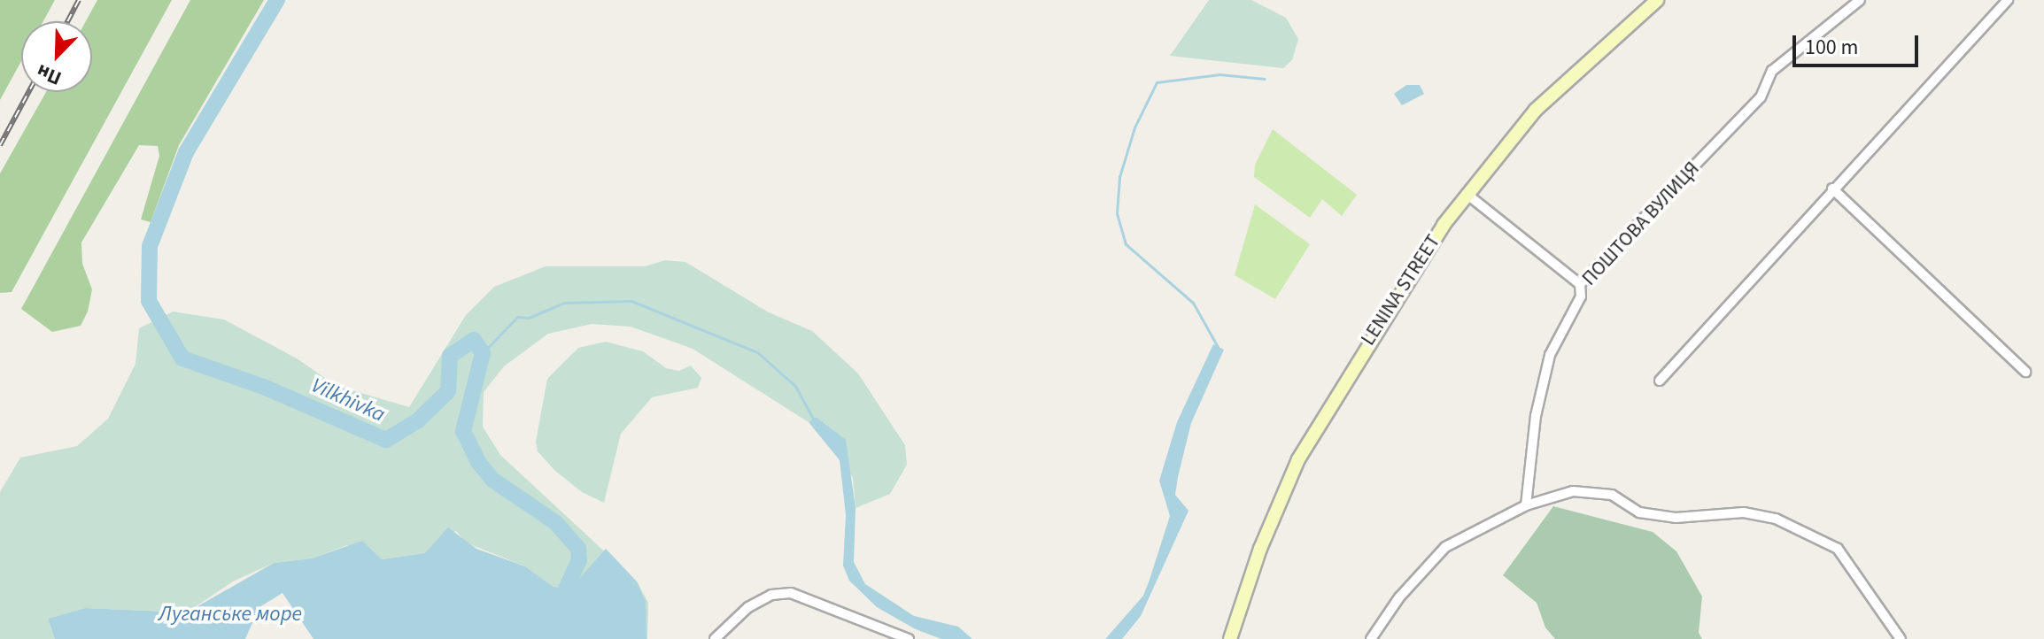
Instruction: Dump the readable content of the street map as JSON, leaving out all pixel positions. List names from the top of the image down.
{
  "streets": {
    "street": ["ПОШТОВА ВУЛИЦЯ", "LENINA STREET"]
  },
  "water": ["Vilkhivka", "Луганське море"],
  "scale_bar": "100 m",
  "north": "bottom left"
}
